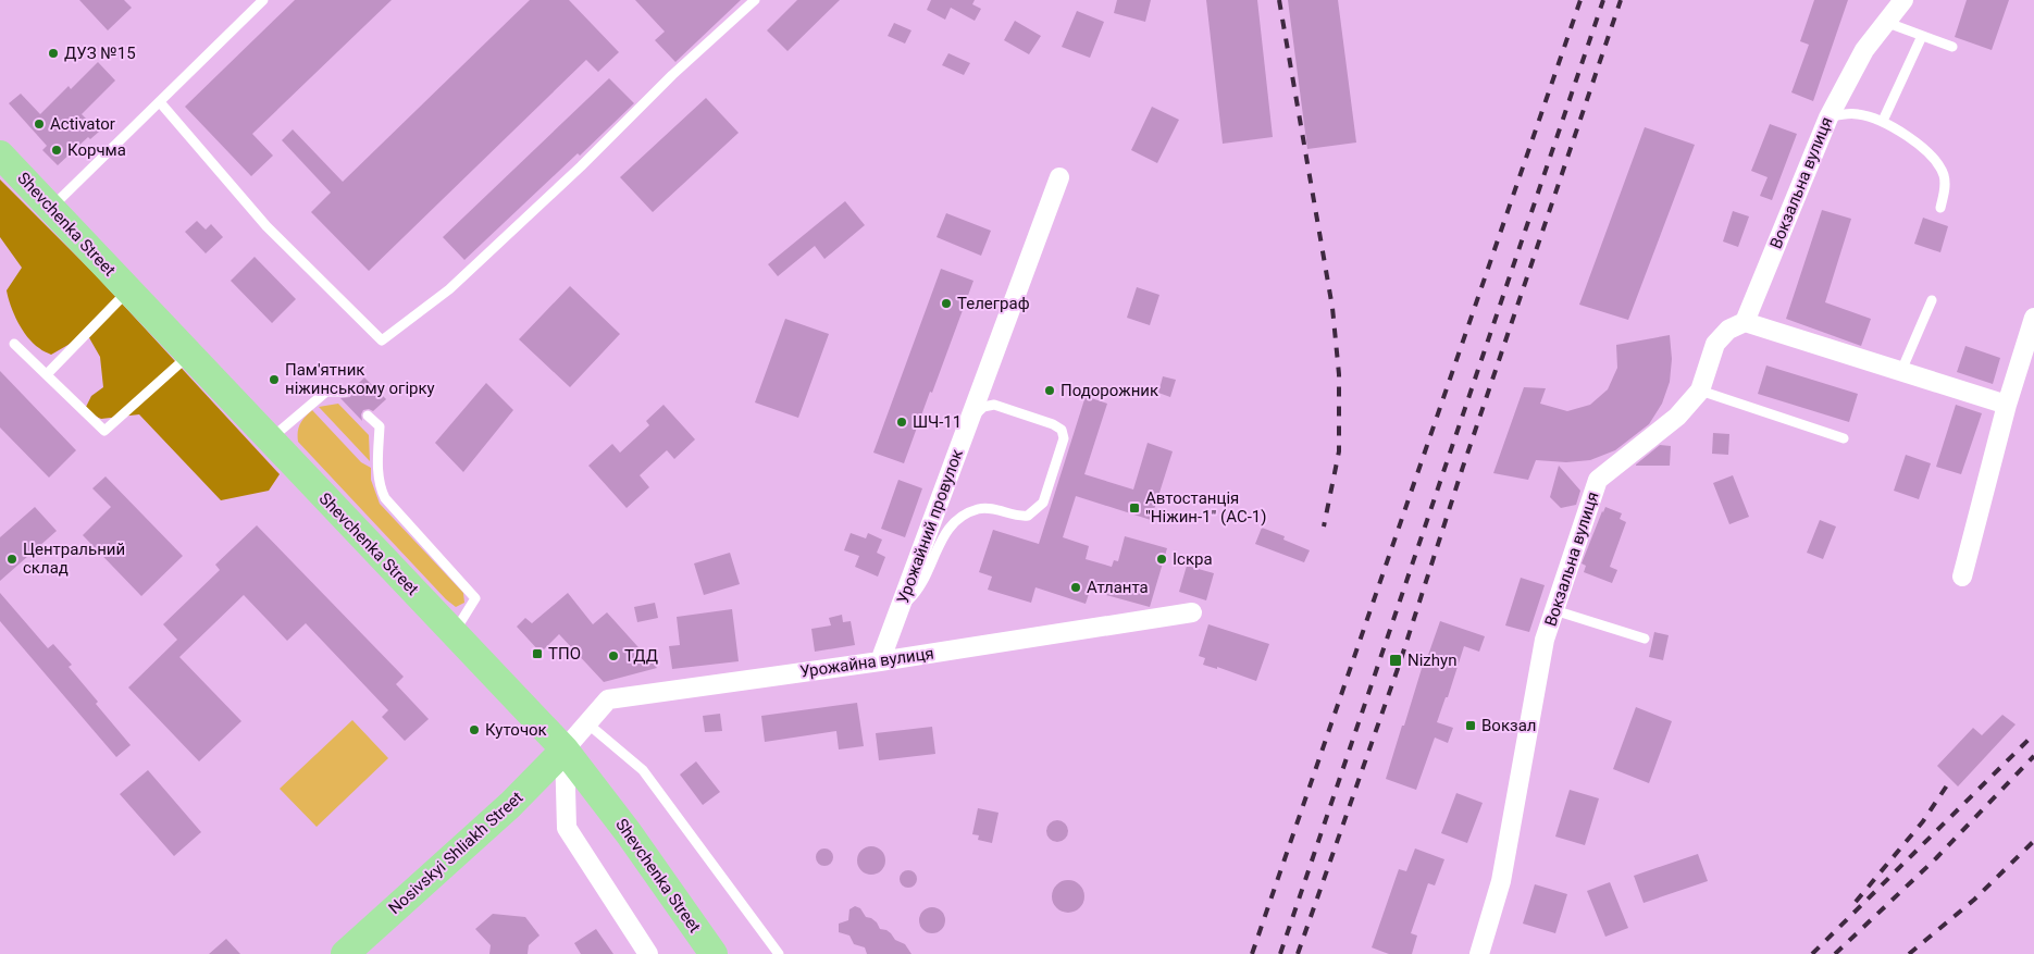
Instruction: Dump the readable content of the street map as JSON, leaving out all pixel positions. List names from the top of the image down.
{
  "streets": {
    "main road": ["Shevchenka Street", "Nosivskyi Shliakh Street"],
    "street": ["Вокзальна вулиця", "Урожайний провулок", "Урожайна вулиця"]
  },
  "crossings": [
    ["Shevchenka Street", "Урожайна вулиця"],
    ["Shevchenka Street", "Nosivskyi Shliakh Street"],
    ["Урожайний провулок", "Урожайна вулиця"],
    ["Урожайна вулиця", "Nosivskyi Shliakh Street"]
  ],
  "places": {
    "other": [
      "ДУЗ №15",
      "Activator",
      "Корчма",
      "Телеграф",
      "Пам'ятник ніжинському огірку",
      "Подорожник",
      "ШЧ-11",
      "Центральний склад",
      "Іскра",
      "Атланта",
      "ТДД",
      "Куточок"
    ],
    "transit": [
      "Автостанція \"Ніжин-1\" (АС-1)",
      "ТПО",
      "Nizhyn",
      "Вокзал"
    ]
  }
}
